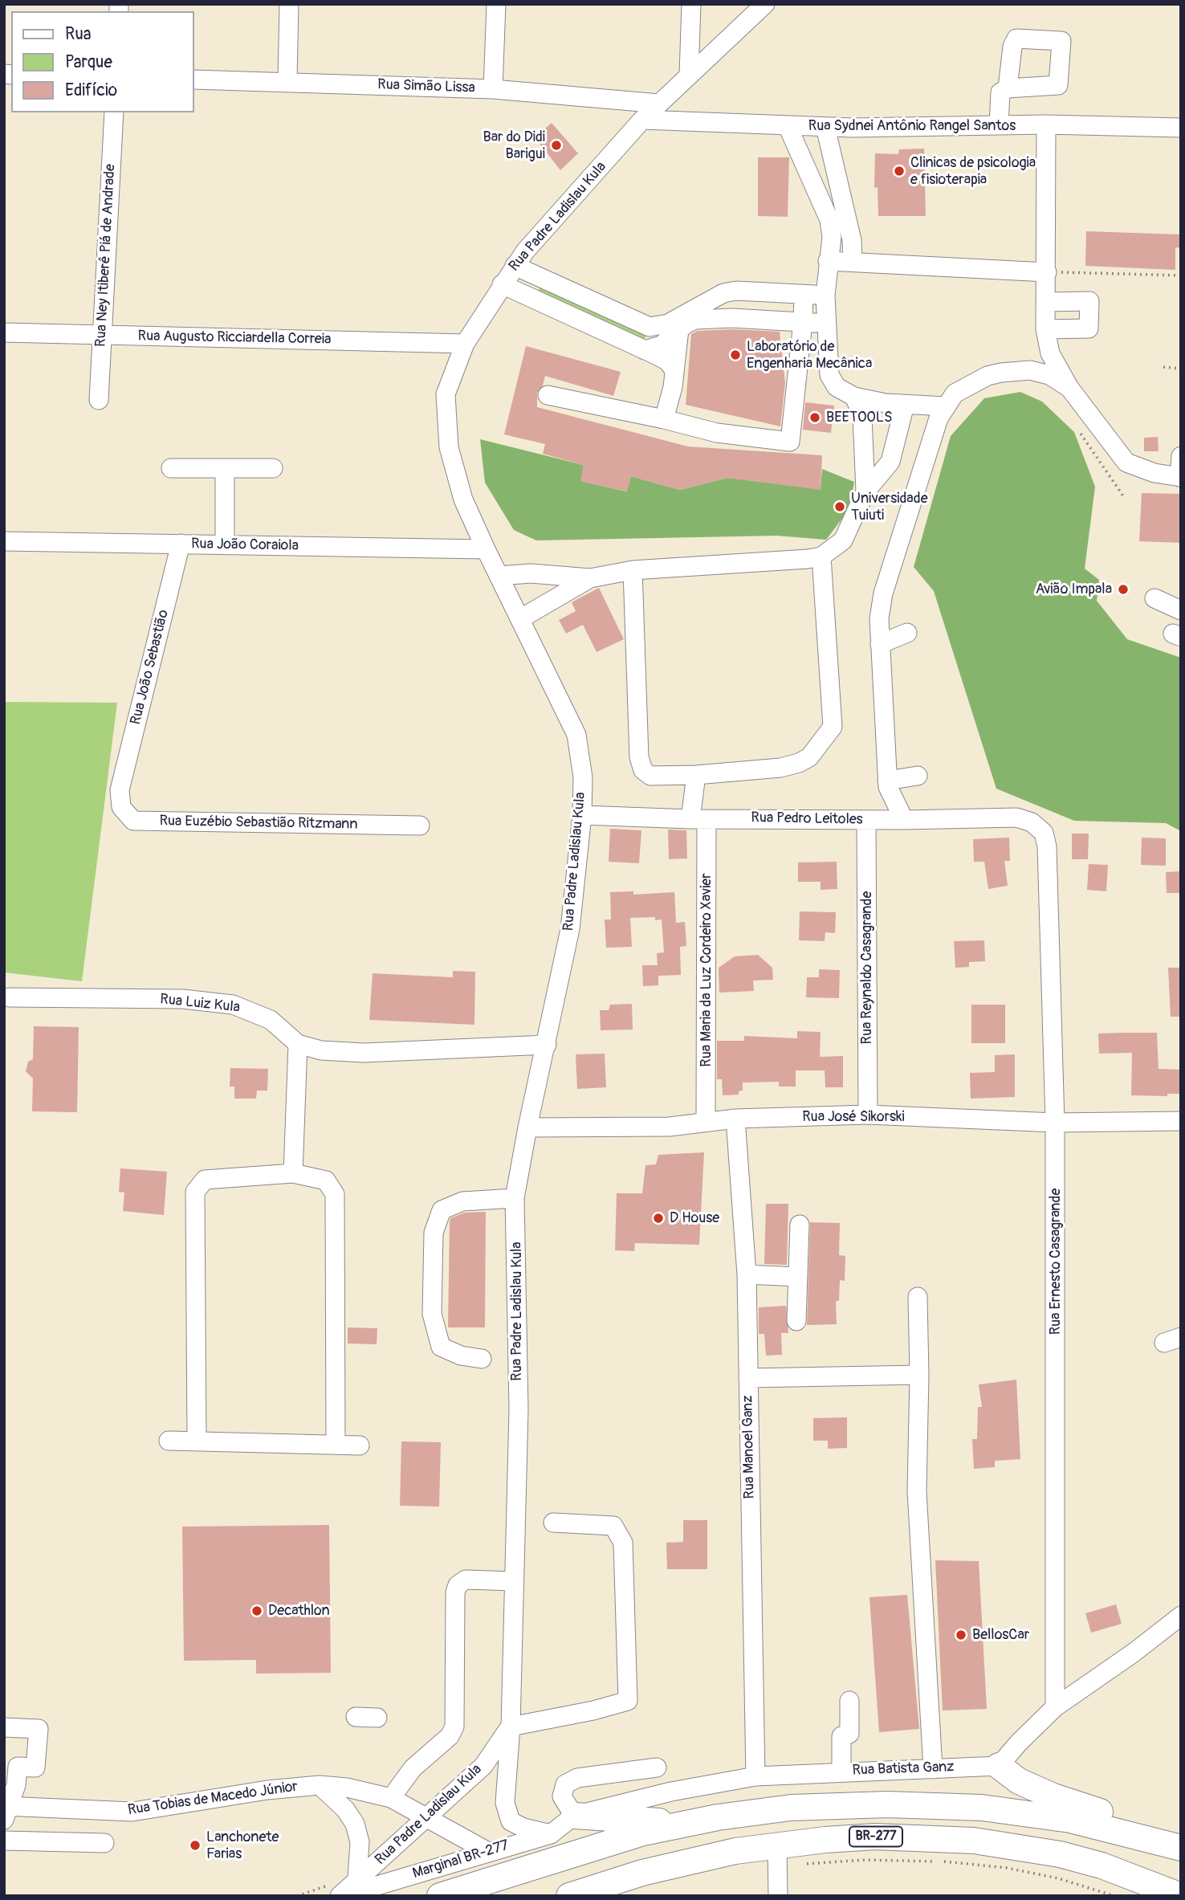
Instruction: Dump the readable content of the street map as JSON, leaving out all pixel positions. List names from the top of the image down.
{
  "streets": {
    "highway": ["BR-277"],
    "street": [
      "Rua Simão Lissa",
      "Rua Sydnei Antônio Rangel Santos",
      "Rua Padre Ladislau Kula",
      "Rua Ney Itiberê Piá de Andrade",
      "Rua Augusto Ricciardella Correia",
      "Rua João Coraiola",
      "Rua João Sebastião",
      "Rua Pedro Leitoles",
      "Rua Euzébio Sebastião Ritzmann",
      "Rua Reynaldo Casagrande",
      "Rua Maria da Luz Cordeiro Xavier",
      "Rua Luiz Kula",
      "Rua José Sikorski",
      "Rua Ernesto Casagrande",
      "Rua Manoel Ganz",
      "Rua Batista Ganz",
      "Rua Tobias de Macedo Júnior",
      "Marginal BR-277"
    ]
  },
  "crossings": [
    ["Rua Simão Lissa", "Rua Padre Ladislau Kula"],
    ["Rua Sydnei Antônio Rangel Santos", "Rua Padre Ladislau Kula"],
    ["Rua Padre Ladislau Kula", "Rua Augusto Ricciardella Correia"],
    ["Rua Padre Ladislau Kula", "Rua João Coraiola"],
    ["Rua Padre Ladislau Kula", "Rua Pedro Leitoles"],
    ["Rua Padre Ladislau Kula", "Rua Luiz Kula"],
    ["Rua Padre Ladislau Kula", "Rua José Sikorski"],
    ["Rua Padre Ladislau Kula", "Rua Tobias de Macedo Júnior"],
    ["Rua Padre Ladislau Kula", "Marginal BR-277"],
    ["Rua Ney Itiberê Piá de Andrade", "Rua Augusto Ricciardella Correia"],
    ["Rua João Coraiola", "Rua João Sebastião"],
    ["Rua João Sebastião", "Rua Euzébio Sebastião Ritzmann"],
    ["Rua Pedro Leitoles", "Rua Reynaldo Casagrande"],
    ["Rua Pedro Leitoles", "Rua Maria da Luz Cordeiro Xavier"],
    ["Rua Pedro Leitoles", "Rua Ernesto Casagrande"],
    ["Rua Reynaldo Casagrande", "Rua José Sikorski"],
    ["Rua Maria da Luz Cordeiro Xavier", "Rua José Sikorski"],
    ["Rua José Sikorski", "Rua Ernesto Casagrande"],
    ["Rua José Sikorski", "Rua Manoel Ganz"],
    ["Rua Manoel Ganz", "Rua Batista Ganz"],
    ["Rua Batista Ganz", "Marginal BR-277"],
    ["Rua Tobias de Macedo Júnior", "Marginal BR-277"]
  ],
  "places": [
    "Bar do Didi Barigui",
    "Clinicas de psicologia e fisioterapia",
    "Laboratório de Engenharia Mecânica",
    "BEETOOLS",
    "Universidade Tuiuti",
    "Avião Impala",
    "D House",
    "Decathlon",
    "BellosCar",
    "Lanchonete Farias"
  ],
  "legend": ["Rua", "Parque", "Edifício"]
}
